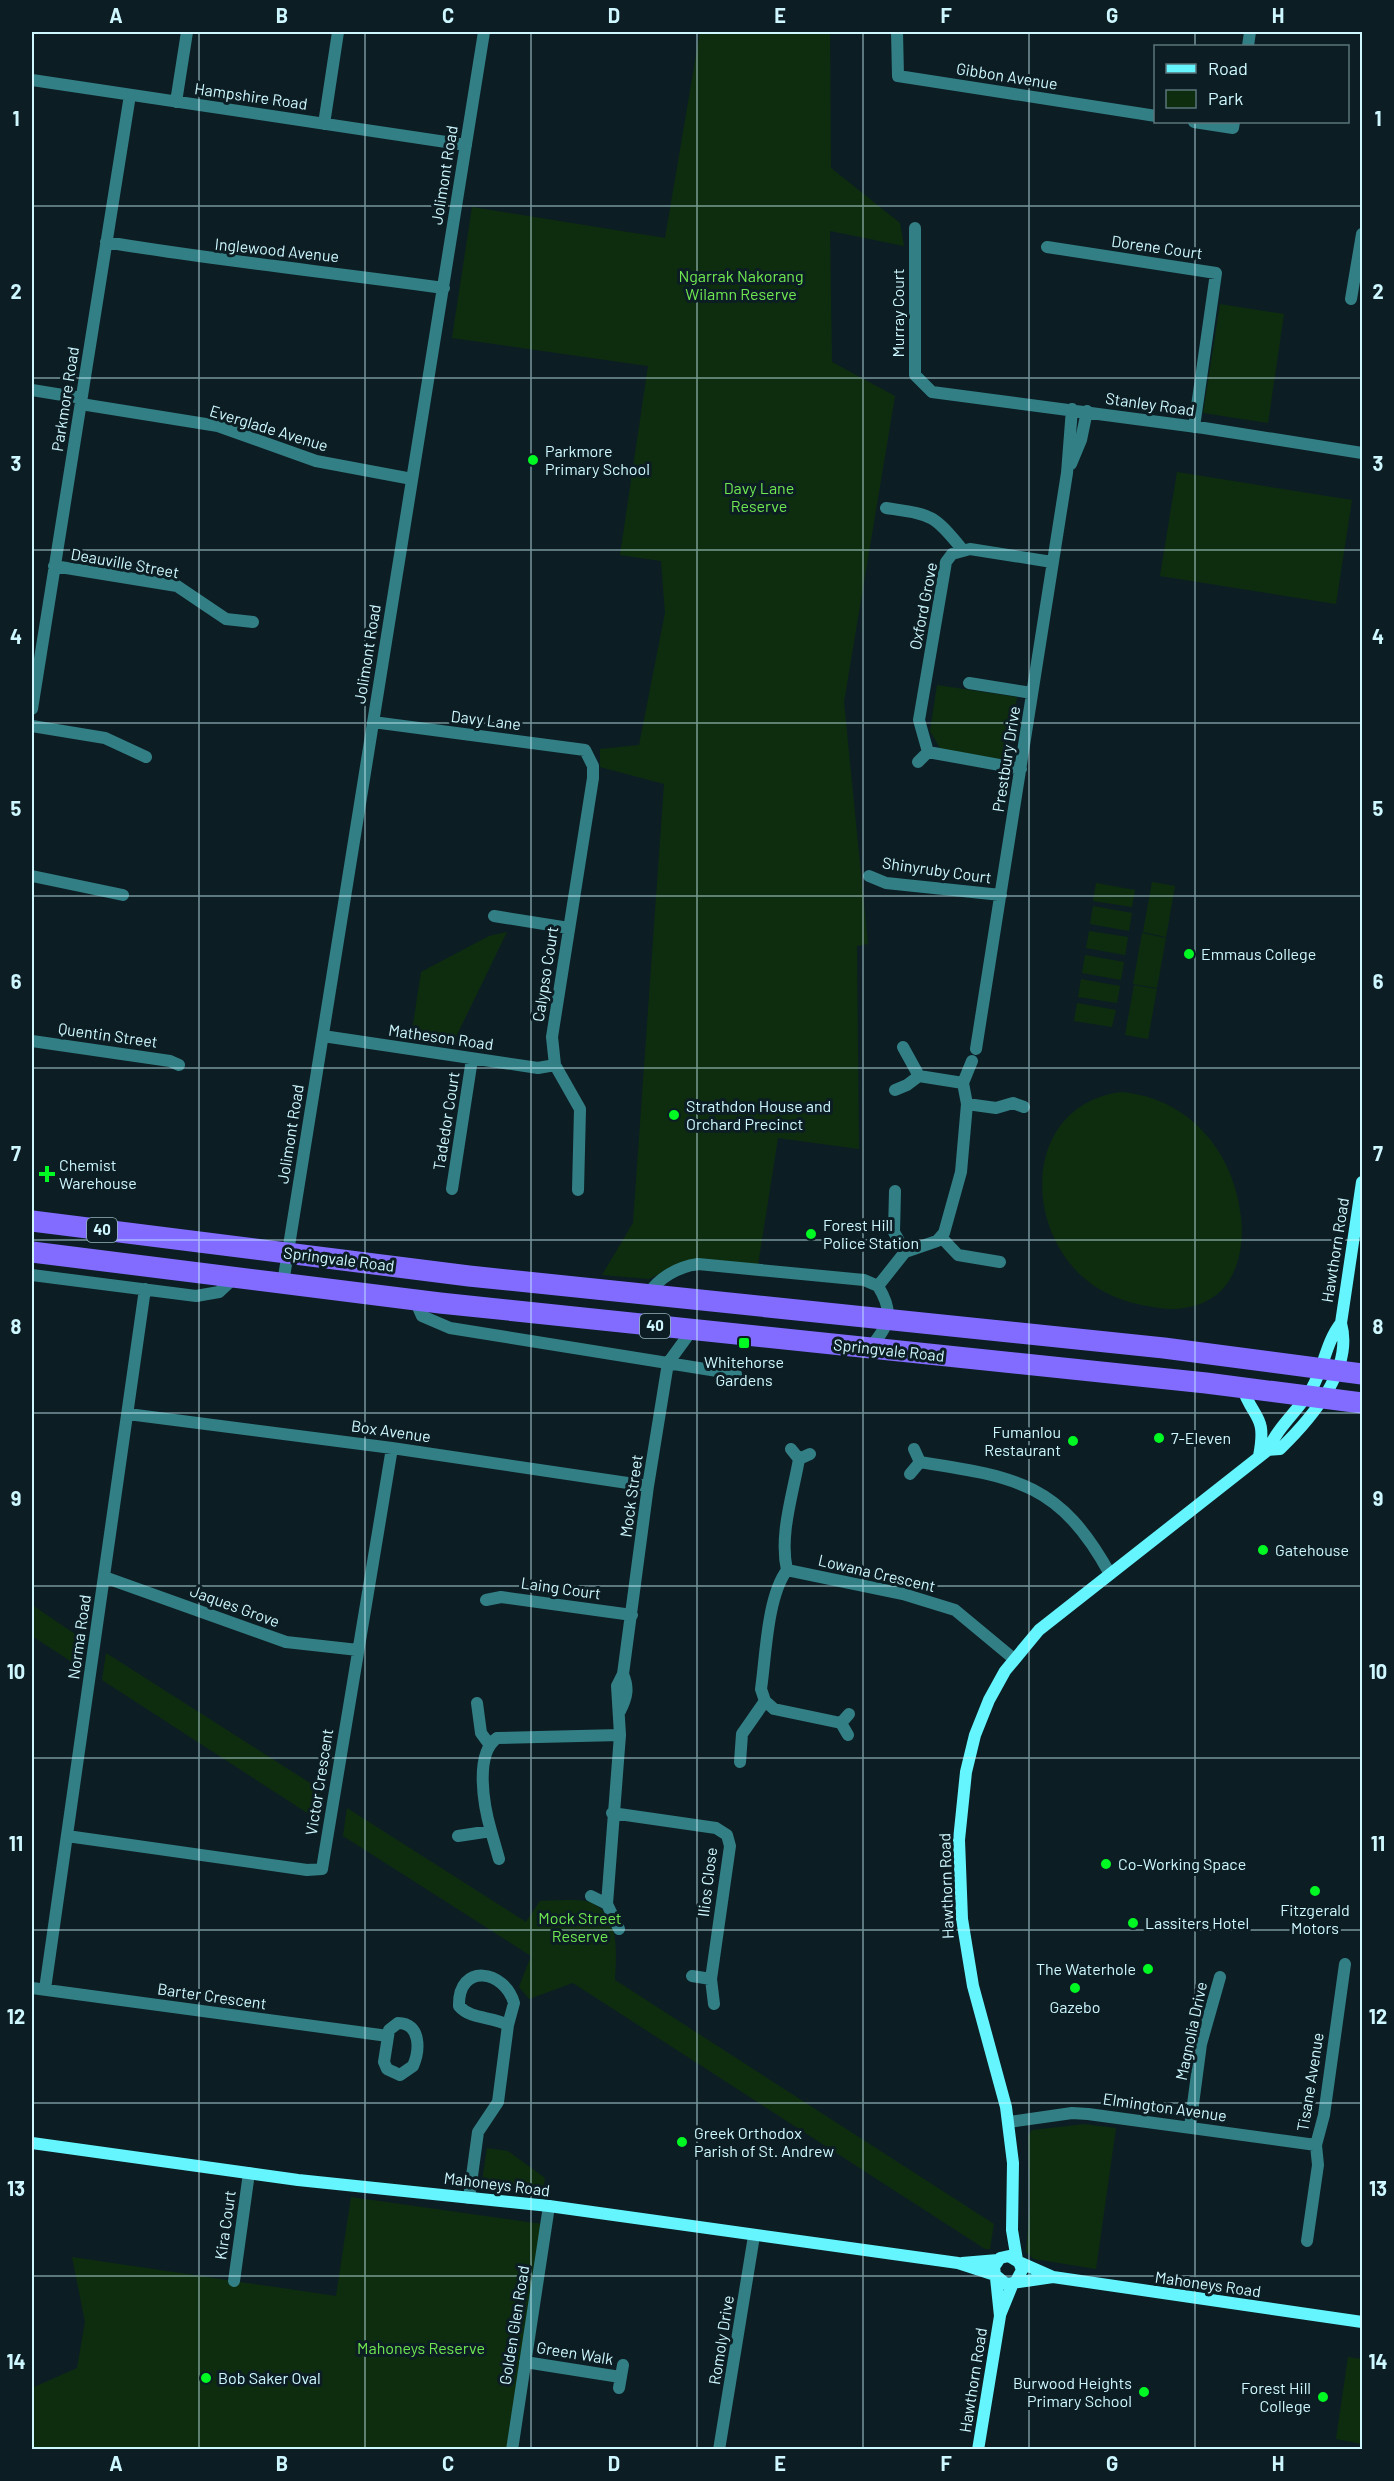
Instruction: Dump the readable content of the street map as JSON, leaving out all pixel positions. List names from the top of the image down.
{
  "streets": {
    "highway": ["40", "Springvale Road"],
    "main road": ["Hawthorn Road", "Mahoneys Road"],
    "street": [
      "Gibbon Avenue",
      "Hampshire Road",
      "Jolimont Road",
      "Dorene Court",
      "Inglewood Avenue",
      "Murray Court",
      "Parkmore Road",
      "Stanley Road",
      "Everglade Avenue",
      "Deauville Street",
      "Oxford Grove",
      "Davy Lane",
      "Prestbury Drive",
      "Shinyruby Court",
      "Calypso Court",
      "Quentin Street",
      "Matheson Road",
      "Tadedor Court",
      "Box Avenue",
      "Mock Street",
      "Lowana Crescent",
      "Laing Court",
      "Jaques Grove",
      "Norma Road",
      "Victor Crescent",
      "Ilios Close",
      "Barter Crescent",
      "Magnolia Drive",
      "Tisane Avenue",
      "Elmington Avenue",
      "Kira Court",
      "Golden Glen Road",
      "Romoly Drive",
      "Green Walk"
    ]
  },
  "crossings": [
    ["Hampshire Road", "Jolimont Road"],
    ["Hampshire Road", "Parkmore Road"],
    ["Jolimont Road", "Inglewood Avenue"],
    ["Jolimont Road", "Everglade Avenue"],
    ["Jolimont Road", "Davy Lane"],
    ["Jolimont Road", "Matheson Road"],
    ["Jolimont Road", "Springvale Road"],
    ["Dorene Court", "Stanley Road"],
    ["Inglewood Avenue", "Parkmore Road"],
    ["Murray Court", "Stanley Road"],
    ["Parkmore Road", "Everglade Avenue"],
    ["Parkmore Road", "Deauville Street"],
    ["Stanley Road", "Prestbury Drive"],
    ["Davy Lane", "Calypso Court"],
    ["Prestbury Drive", "Shinyruby Court"],
    ["Calypso Court", "Matheson Road"],
    ["Matheson Road", "Tadedor Court"],
    ["Hawthorn Road", "Springvale Road"],
    ["Hawthorn Road", "Lowana Crescent"],
    ["Hawthorn Road", "Elmington Avenue"],
    ["Hawthorn Road", "Mahoneys Road"],
    ["Springvale Road", "Mock Street"],
    ["Box Avenue", "Mock Street"],
    ["Box Avenue", "Norma Road"],
    ["Box Avenue", "Victor Crescent"],
    ["Mock Street", "Laing Court"],
    ["Mock Street", "Ilios Close"],
    ["Jaques Grove", "Norma Road"],
    ["Jaques Grove", "Victor Crescent"],
    ["Norma Road", "Victor Crescent"],
    ["Norma Road", "Barter Crescent"],
    ["Magnolia Drive", "Elmington Avenue"],
    ["Tisane Avenue", "Elmington Avenue"],
    ["Mahoneys Road", "Kira Court"],
    ["Mahoneys Road", "Golden Glen Road"],
    ["Mahoneys Road", "Romoly Drive"],
    ["Golden Glen Road", "Green Walk"]
  ],
  "parks": [
    "Ngarrak Nakorang Wilamn Reserve",
    "Davy Lane Reserve",
    "Mock Street Reserve",
    "Mahoneys Reserve"
  ],
  "places": {
    "other": [
      "Parkmore Primary School",
      "Emmaus College",
      "Strathdon House and Orchard Precinct",
      "Forest Hill Police Station",
      "7-Eleven",
      "Fumanlou Restaurant",
      "Gatehouse",
      "Co-Working Space",
      "Fitzgerald Motors",
      "Lassiters Hotel",
      "The Waterhole",
      "Gazebo",
      "Greek Orthodox Parish of St. Andrew",
      "Bob Saker Oval",
      "Burwood Heights Primary School",
      "Forest Hill College"
    ],
    "health": ["Chemist Warehouse"],
    "transit": ["Whitehorse Gardens"]
  },
  "legend": ["Road", "Park"],
  "grid": {
    "columns": [
      "A",
      "B",
      "C",
      "D",
      "E",
      "F",
      "G",
      "H"
    ],
    "rows": [
      "1",
      "2",
      "3",
      "4",
      "5",
      "6",
      "7",
      "8",
      "9",
      "10",
      "11",
      "12",
      "13",
      "14"
    ]
  }
}
